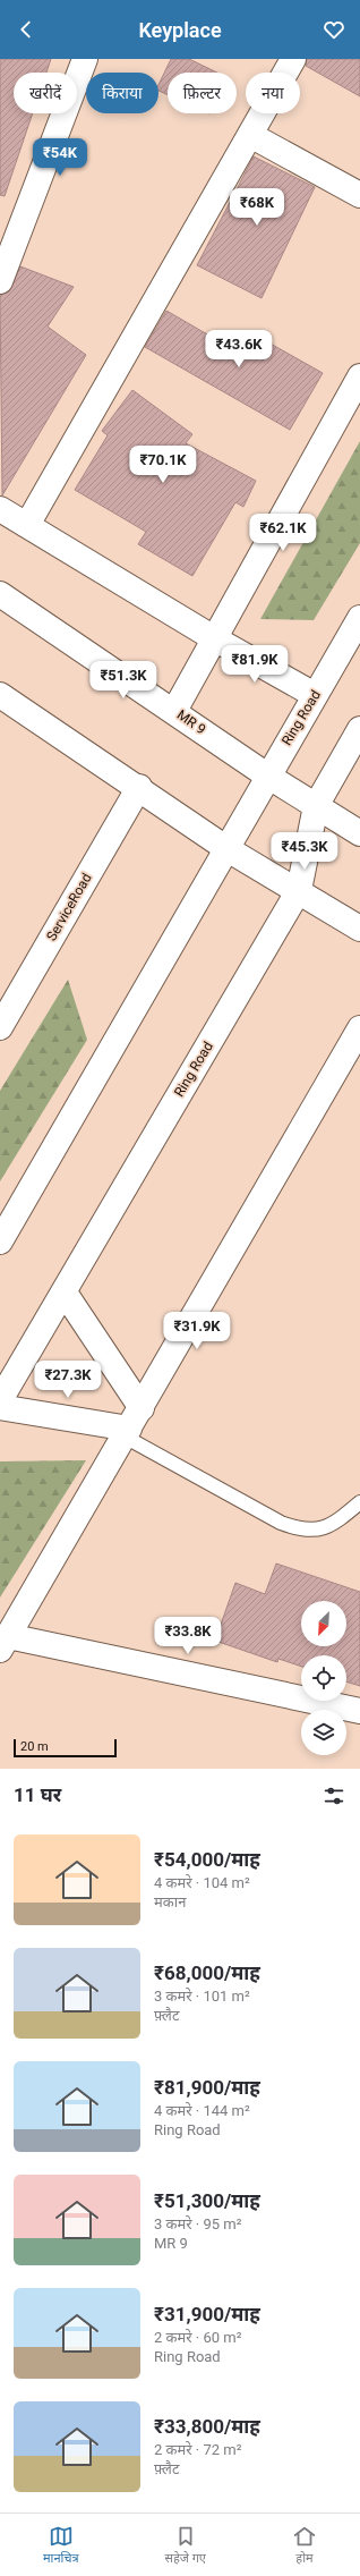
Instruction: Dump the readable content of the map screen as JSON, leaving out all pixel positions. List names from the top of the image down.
{
  "streets": {
    "street": ["Ring Road", "MR 9", "ServiceRoad"]
  },
  "crossings": [
    ["Ring Road", "MR 9"]
  ],
  "scale_bar": "20 m",
  "north": "bottom left",
  "page": {
    "header": "Keyplace",
    "chip": [
      "खरीदें",
      "किराया",
      "फ़िल्टर",
      "नया"
    ],
    "price": [
      "₹54K",
      "₹68K",
      "₹43.6K",
      "₹70.1K",
      "₹62.1K",
      "₹81.9K",
      "₹51.3K",
      "₹45.3K",
      "₹31.9K",
      "₹27.3K",
      "₹33.8K"
    ],
    "scale": "20 m",
    "heading": "11 घर",
    "list": [
      {
        "name": "₹54,000/माह",
        "note": "4 कमरे · 104 m² · मकान"
      },
      {
        "name": "₹68,000/माह",
        "note": "3 कमरे · 101 m² · फ़्लैट"
      },
      {
        "name": "₹81,900/माह",
        "note": "4 कमरे · 144 m² · Ring Road"
      },
      {
        "name": "₹51,300/माह",
        "note": "3 कमरे · 95 m² · MR 9"
      },
      {
        "name": "₹31,900/माह",
        "note": "2 कमरे · 60 m² · Ring Road"
      },
      {
        "name": "₹33,800/माह",
        "note": "2 कमरे · 72 m² · फ़्लैट"
      }
    ],
    "tabs": ["मानचित्र", "सहेजे गए", "होम"]
  }
}
